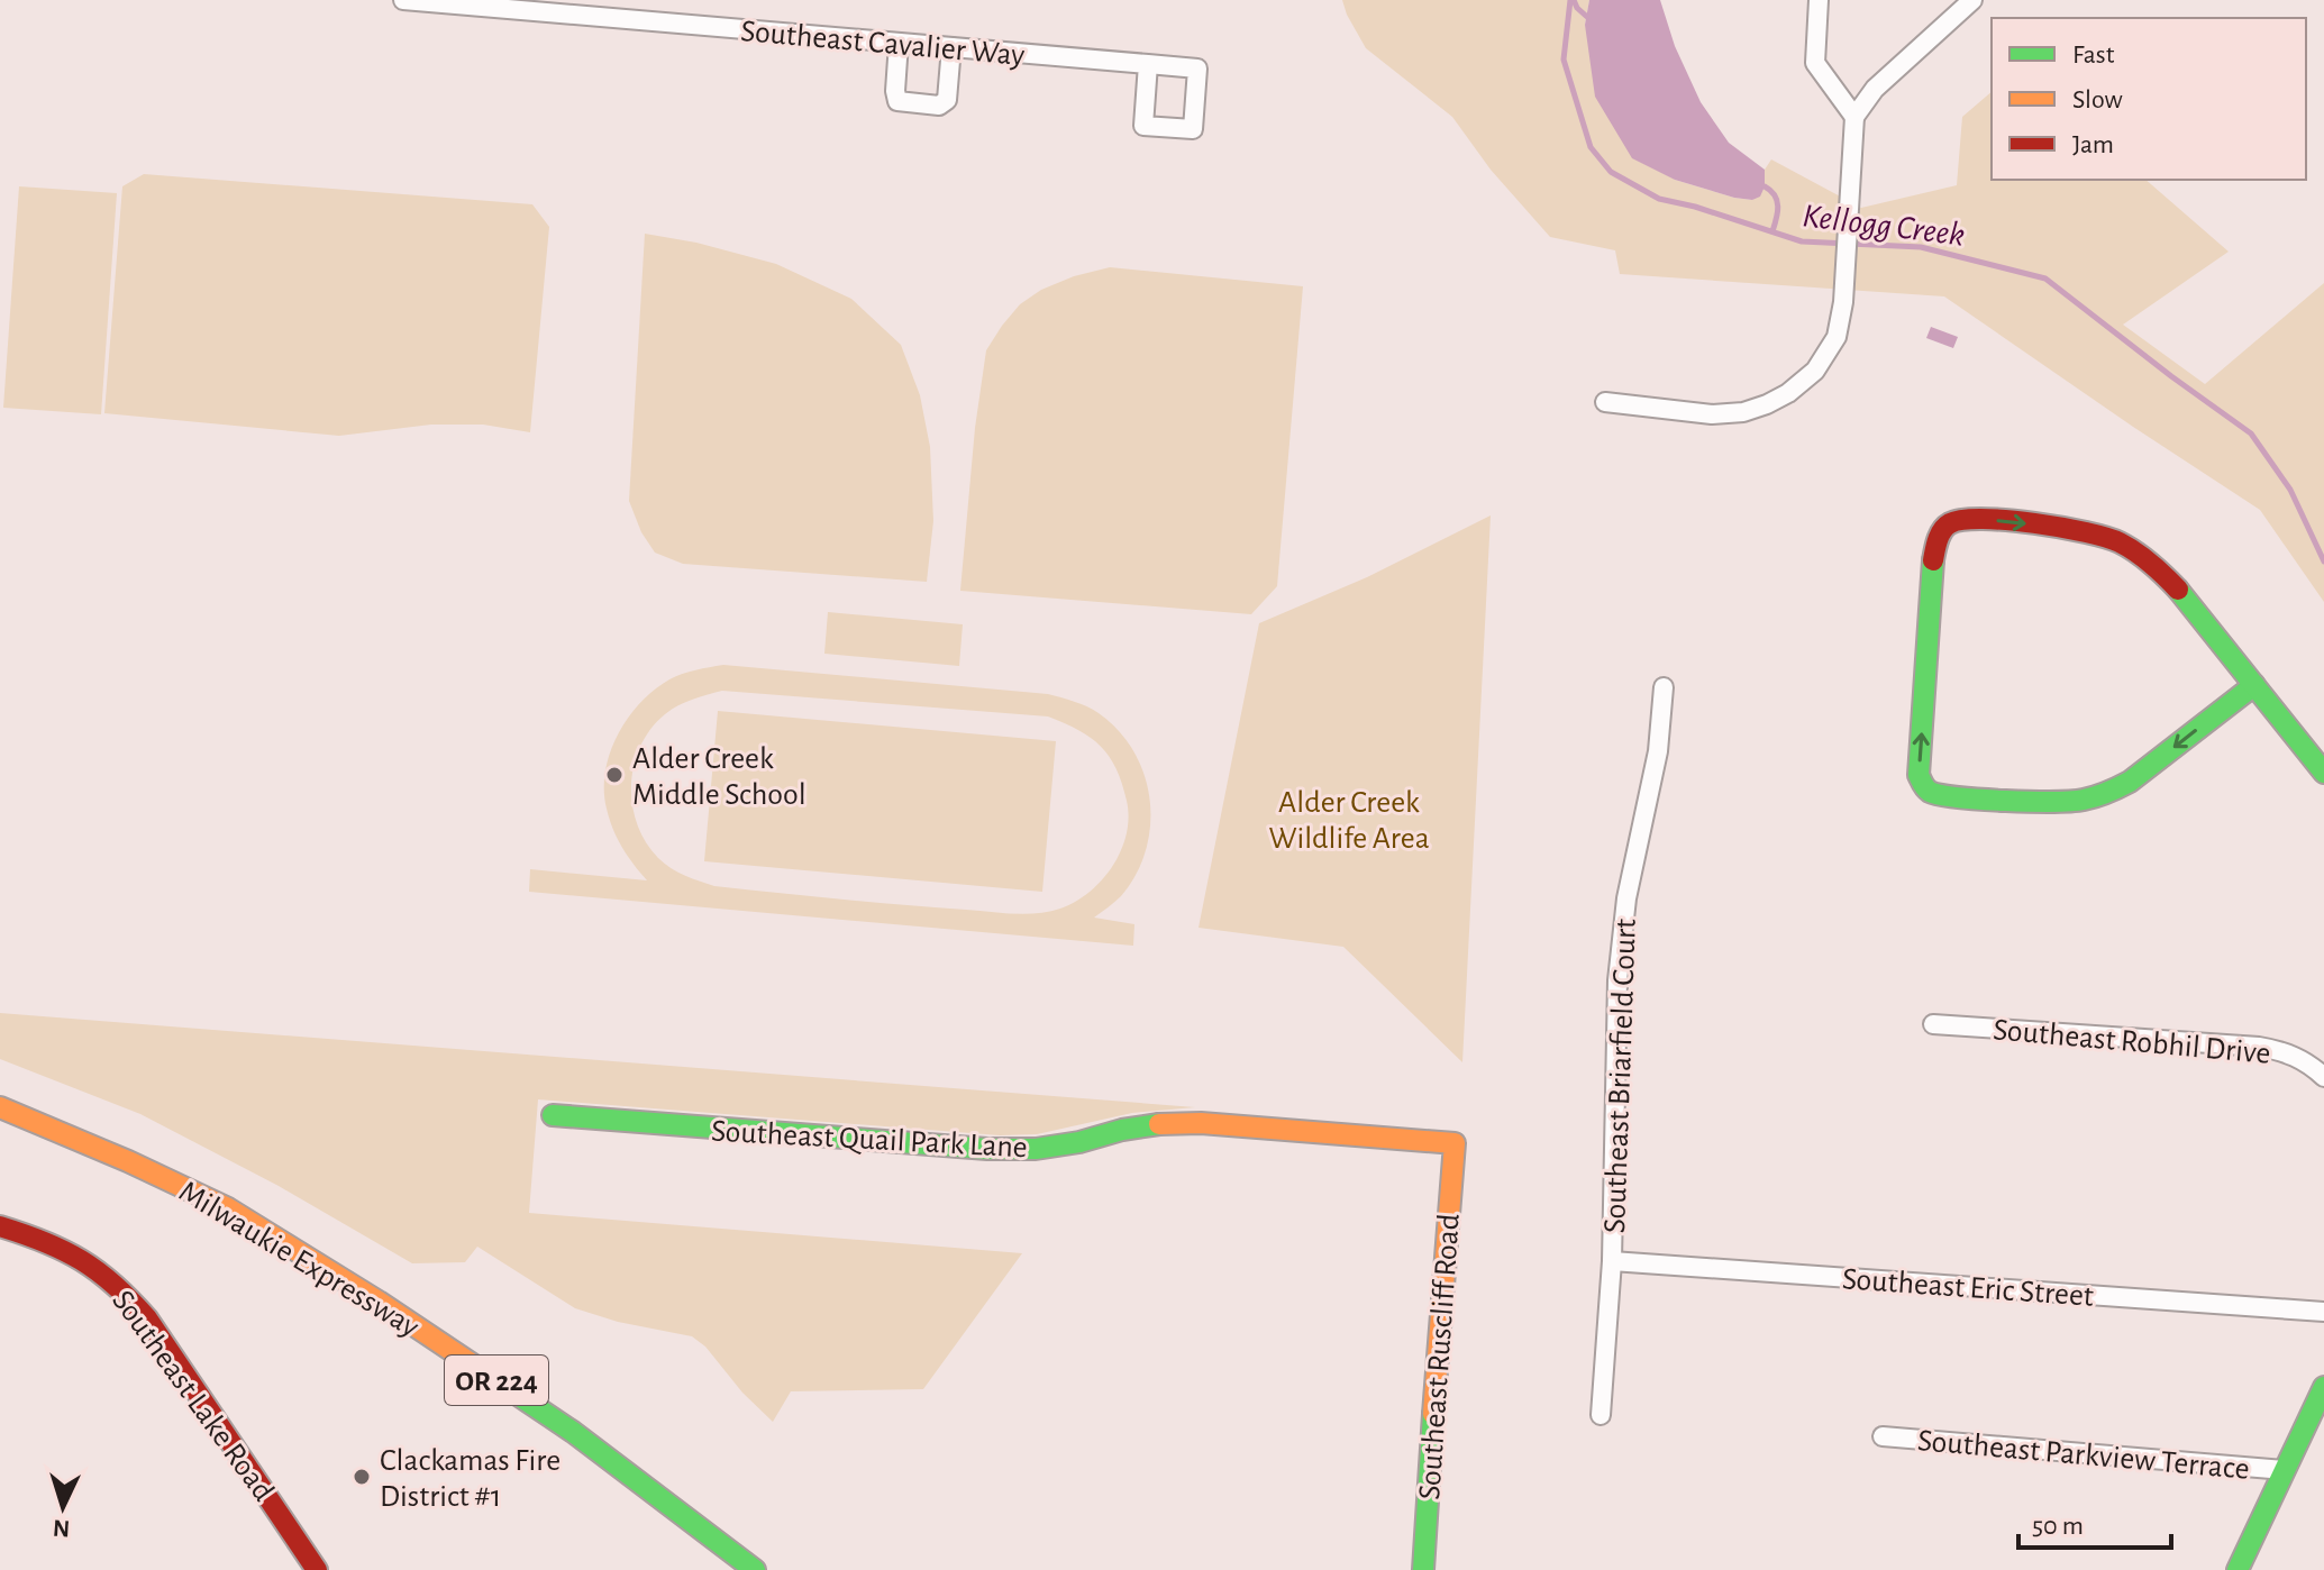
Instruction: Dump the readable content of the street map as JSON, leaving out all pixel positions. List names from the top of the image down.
{
  "streets": {
    "main road": [
      "Southeast Quail Park Lane",
      "Milwaukie Expressway",
      "Southeast Ruscliff Road",
      "OR 224",
      "Southeast Lake Road"
    ],
    "street": [
      "Southeast Cavalier Way",
      "Southeast Robhil Drive",
      "Southeast Briarfield Court",
      "Southeast Eric Street",
      "Southeast Parkview Terrace"
    ]
  },
  "crossings": [
    ["Southeast Briarfield Court", "Southeast Eric Street"],
    ["Southeast Quail Park Lane", "Southeast Ruscliff Road"]
  ],
  "water": ["Kellogg Creek"],
  "parks": ["Alder Creek Wildlife Area"],
  "places": ["Alder Creek Middle School", "Clackamas Fire District #1"],
  "legend": ["Fast", "Slow", "Jam"],
  "scale_bar": "50 m",
  "north": "bottom"
}
